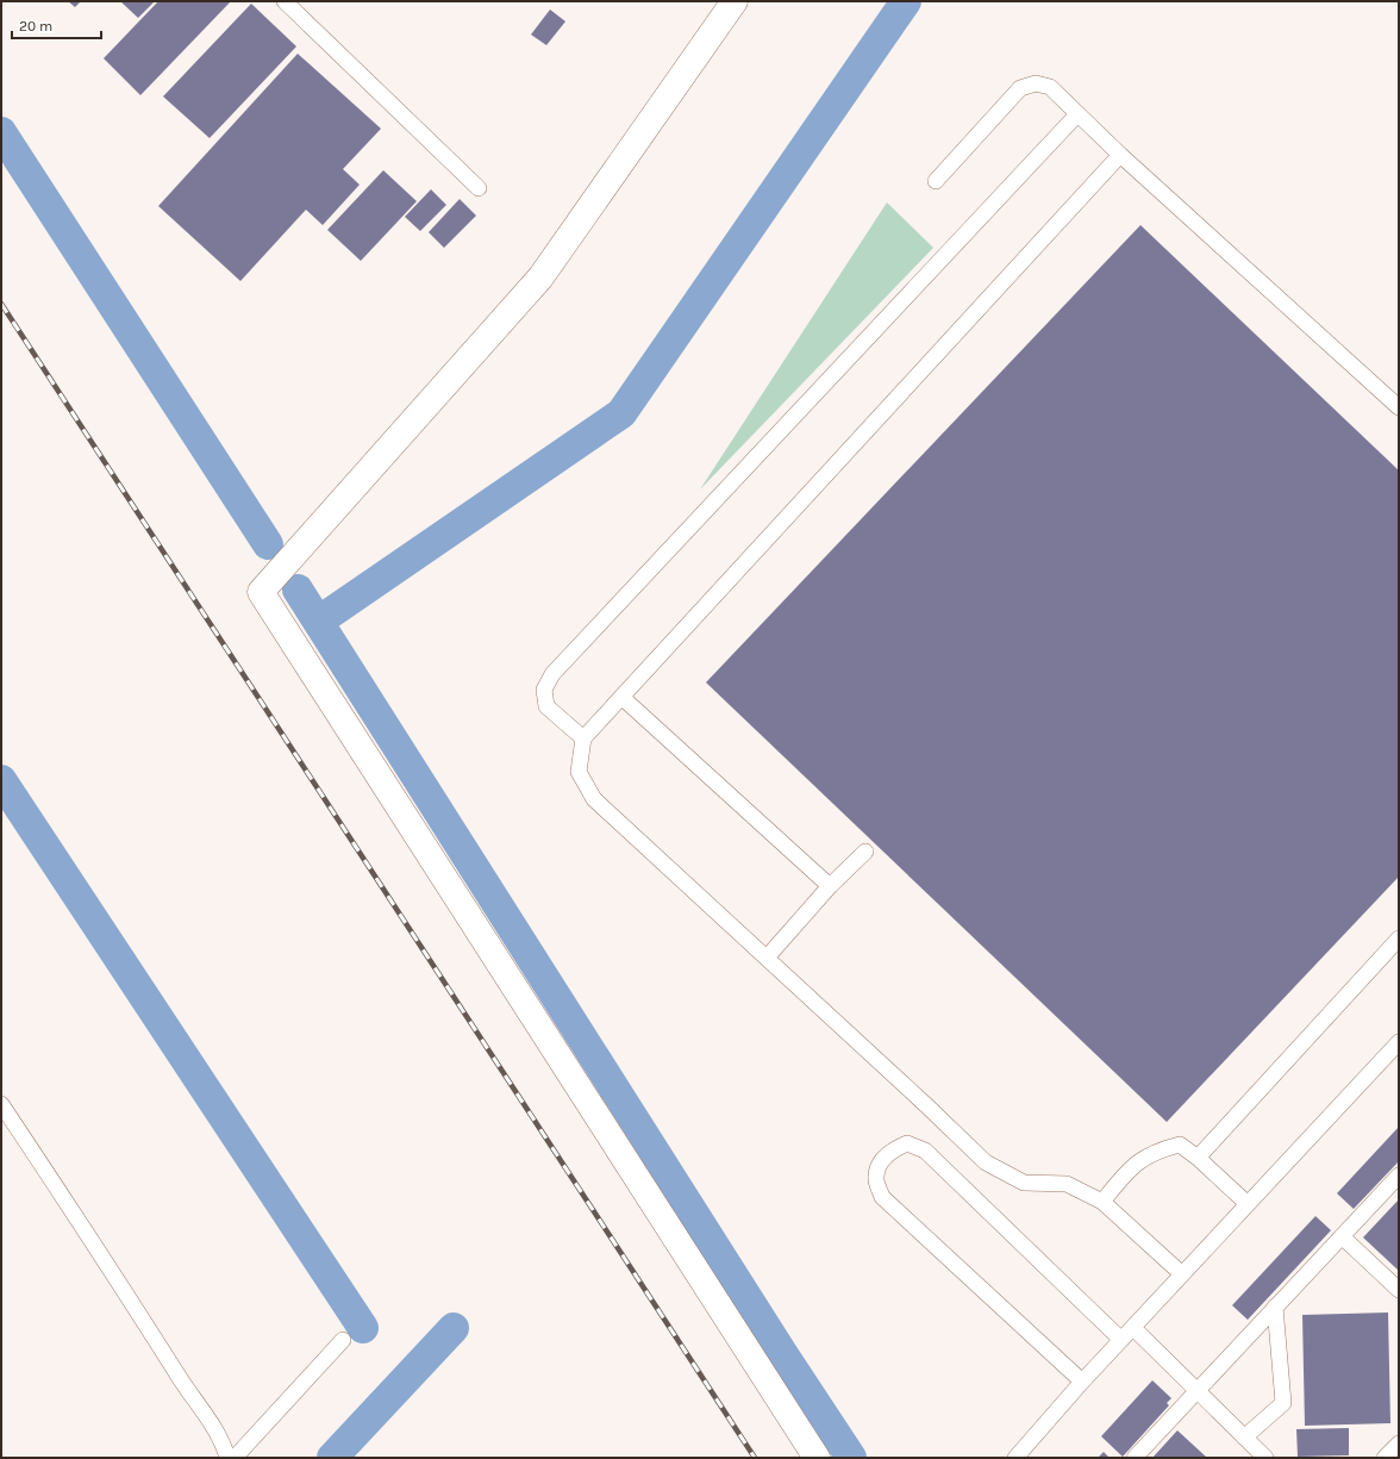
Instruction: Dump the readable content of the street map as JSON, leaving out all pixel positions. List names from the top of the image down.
{
  "scale_bar": "20 m"
}
